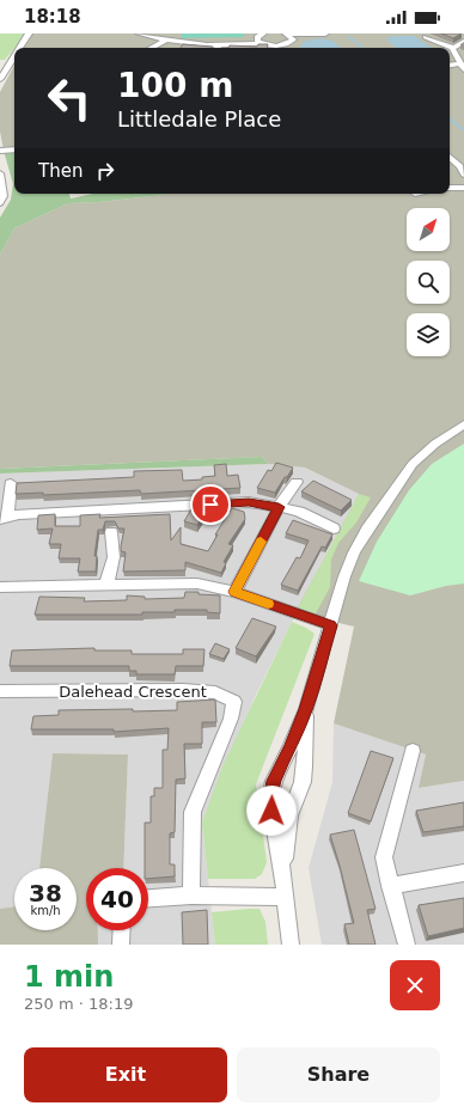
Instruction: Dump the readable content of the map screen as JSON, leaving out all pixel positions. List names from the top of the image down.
{
  "streets": {
    "street": ["Dalehead Crescent"]
  },
  "north": "top right",
  "page": {
    "status": "18:18",
    "turn": ["100 m", "Littledale Place"],
    "then": "Then",
    "speed": "38 km/h",
    "limit": "40",
    "heading": ["1 min", "250 m · 18:19"],
    "buttons": ["Exit", "Share"]
  }
}
